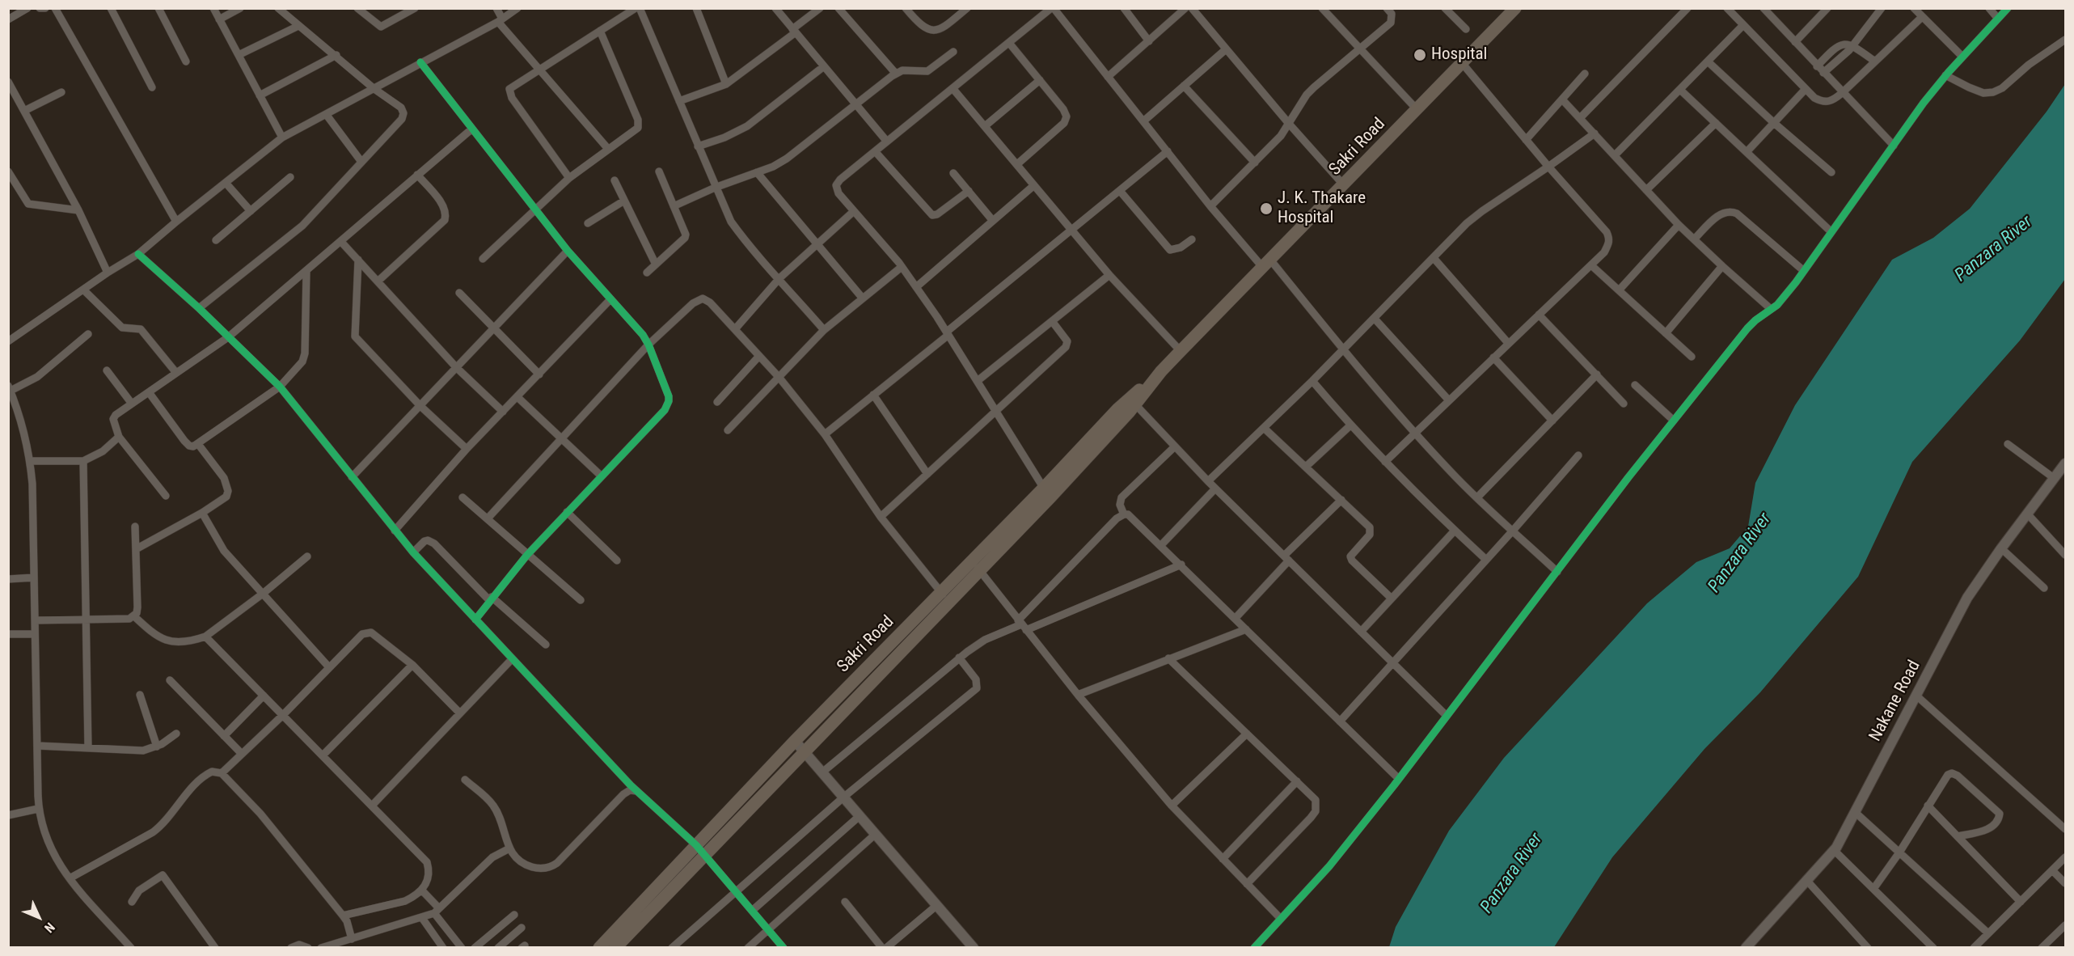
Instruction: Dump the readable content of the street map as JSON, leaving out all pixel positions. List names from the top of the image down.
{
  "streets": {
    "main road": ["Sakri Road"],
    "street": ["Nakane Road"]
  },
  "water": ["Panzara River"],
  "places": ["Hospital", "J. K. Thakare Hospital"],
  "north": "bottom right"
}
